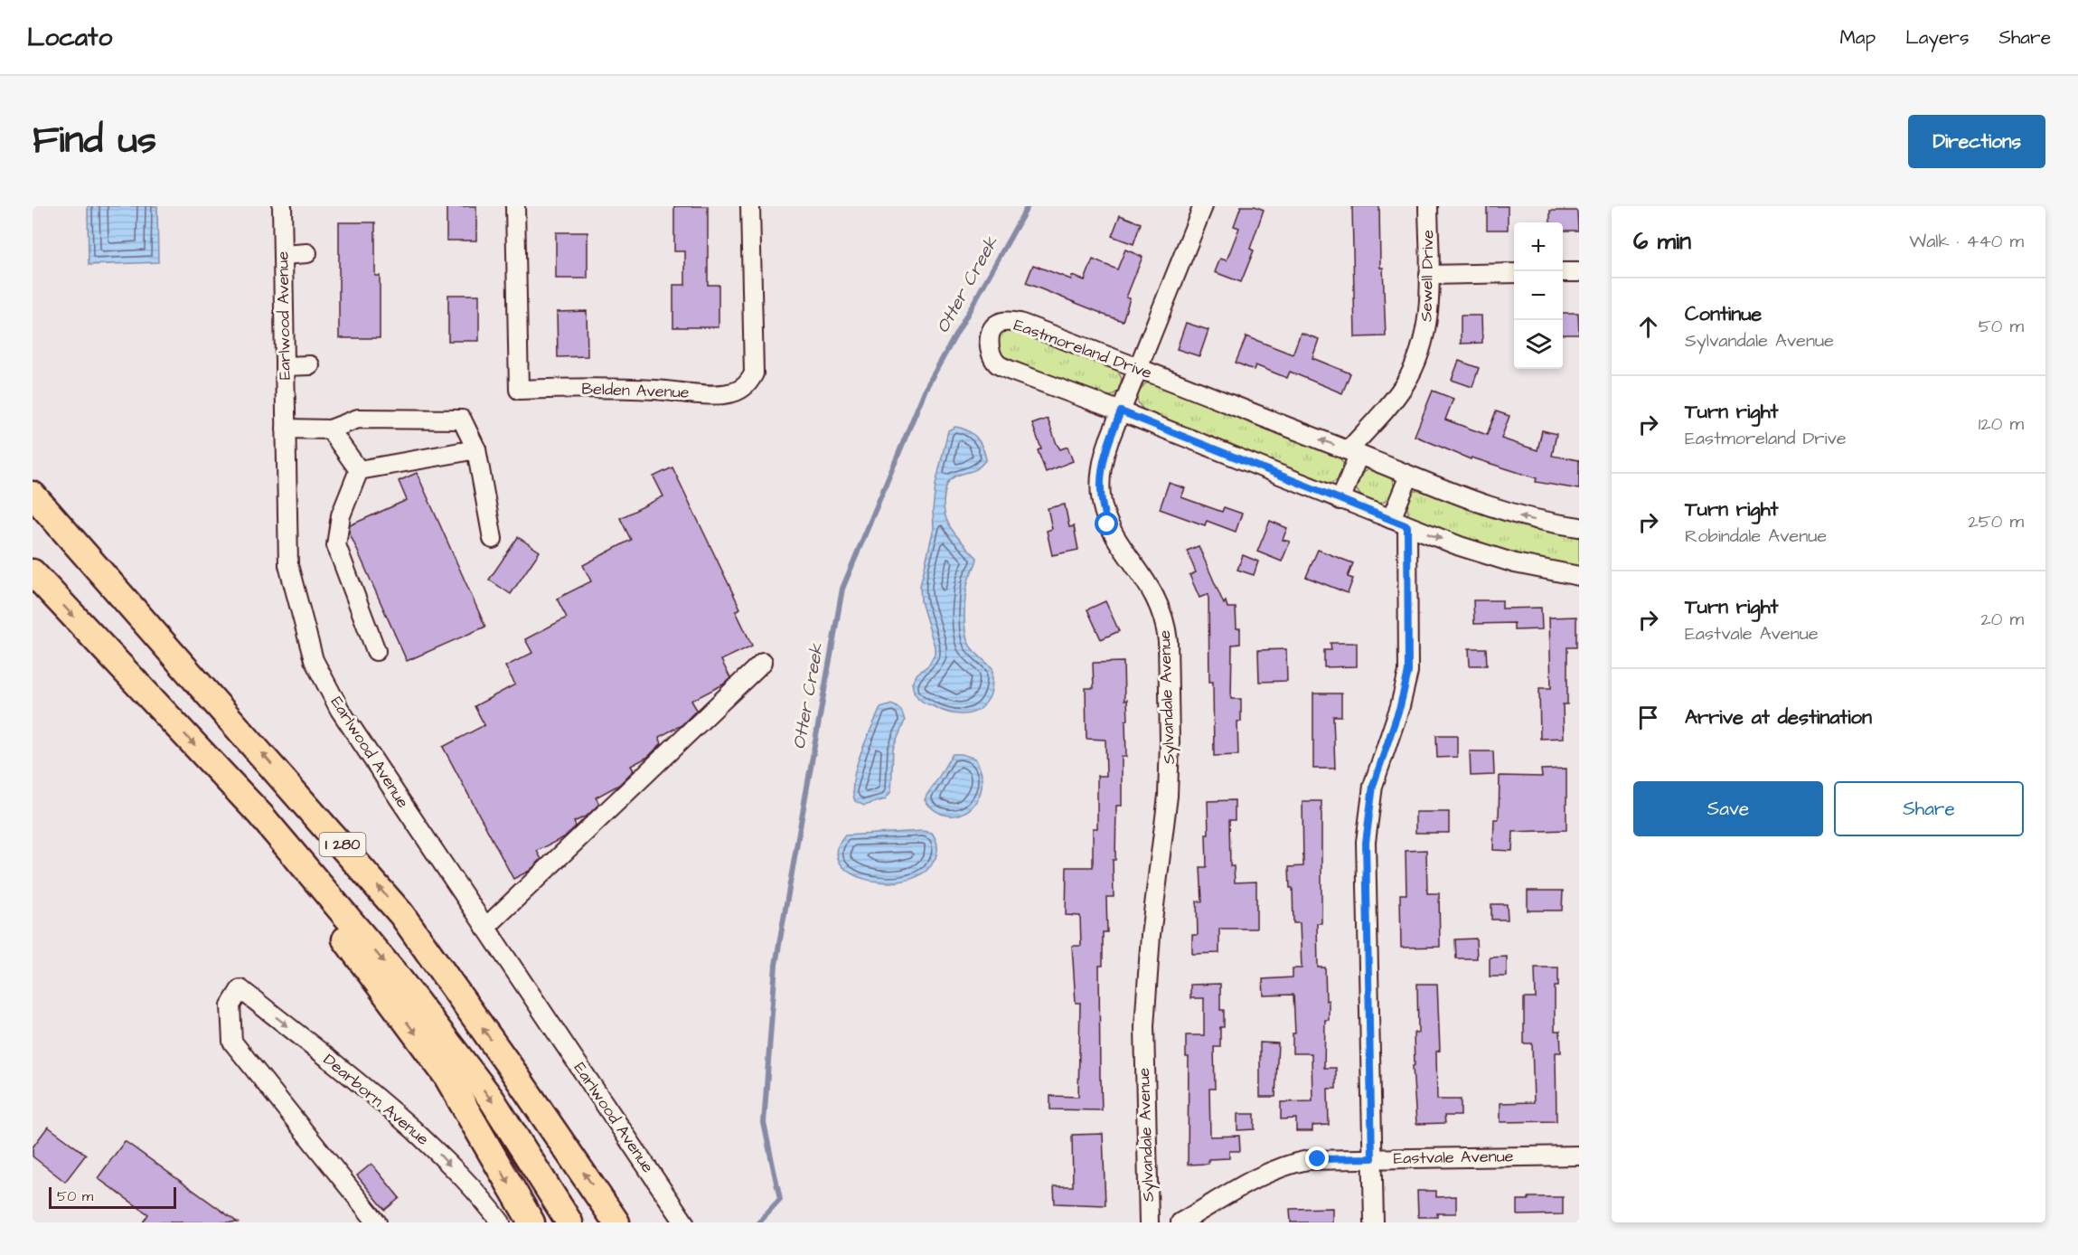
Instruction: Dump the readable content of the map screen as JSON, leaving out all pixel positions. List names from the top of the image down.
{
  "streets": {
    "highway": ["I 280"],
    "street": [
      "Sewell Drive",
      "Earlwood Avenue",
      "Eastmoreland Drive",
      "Belden Avenue",
      "Sylvandale Avenue",
      "Dearborn Avenue",
      "Eastvale Avenue"
    ]
  },
  "crossings": [
    ["Sewell Drive", "Eastmoreland Drive"],
    ["Eastmoreland Drive", "Sylvandale Avenue"]
  ],
  "water": ["Otter Creek"],
  "scale_bar": "50 m",
  "page": {
    "header": "Locato",
    "nav": ["Map", "Layers", "Share"],
    "title": "Find us",
    "buttons": [
      "Directions",
      ["Save", "Share"]
    ],
    "heading": ["6 min", "Walk · 440 m"],
    "map_buttons": ["+", "−"],
    "list": [
      ["Continue", "Sylvandale Avenue", "50 m"],
      ["Turn right", "Eastmoreland Drive", "120 m"],
      ["Turn right", "Robindale Avenue", "250 m"],
      ["Turn right", "Eastvale Avenue", "20 m"],
      "Arrive at destination"
    ],
    "scale": "50 m"
  }
}
